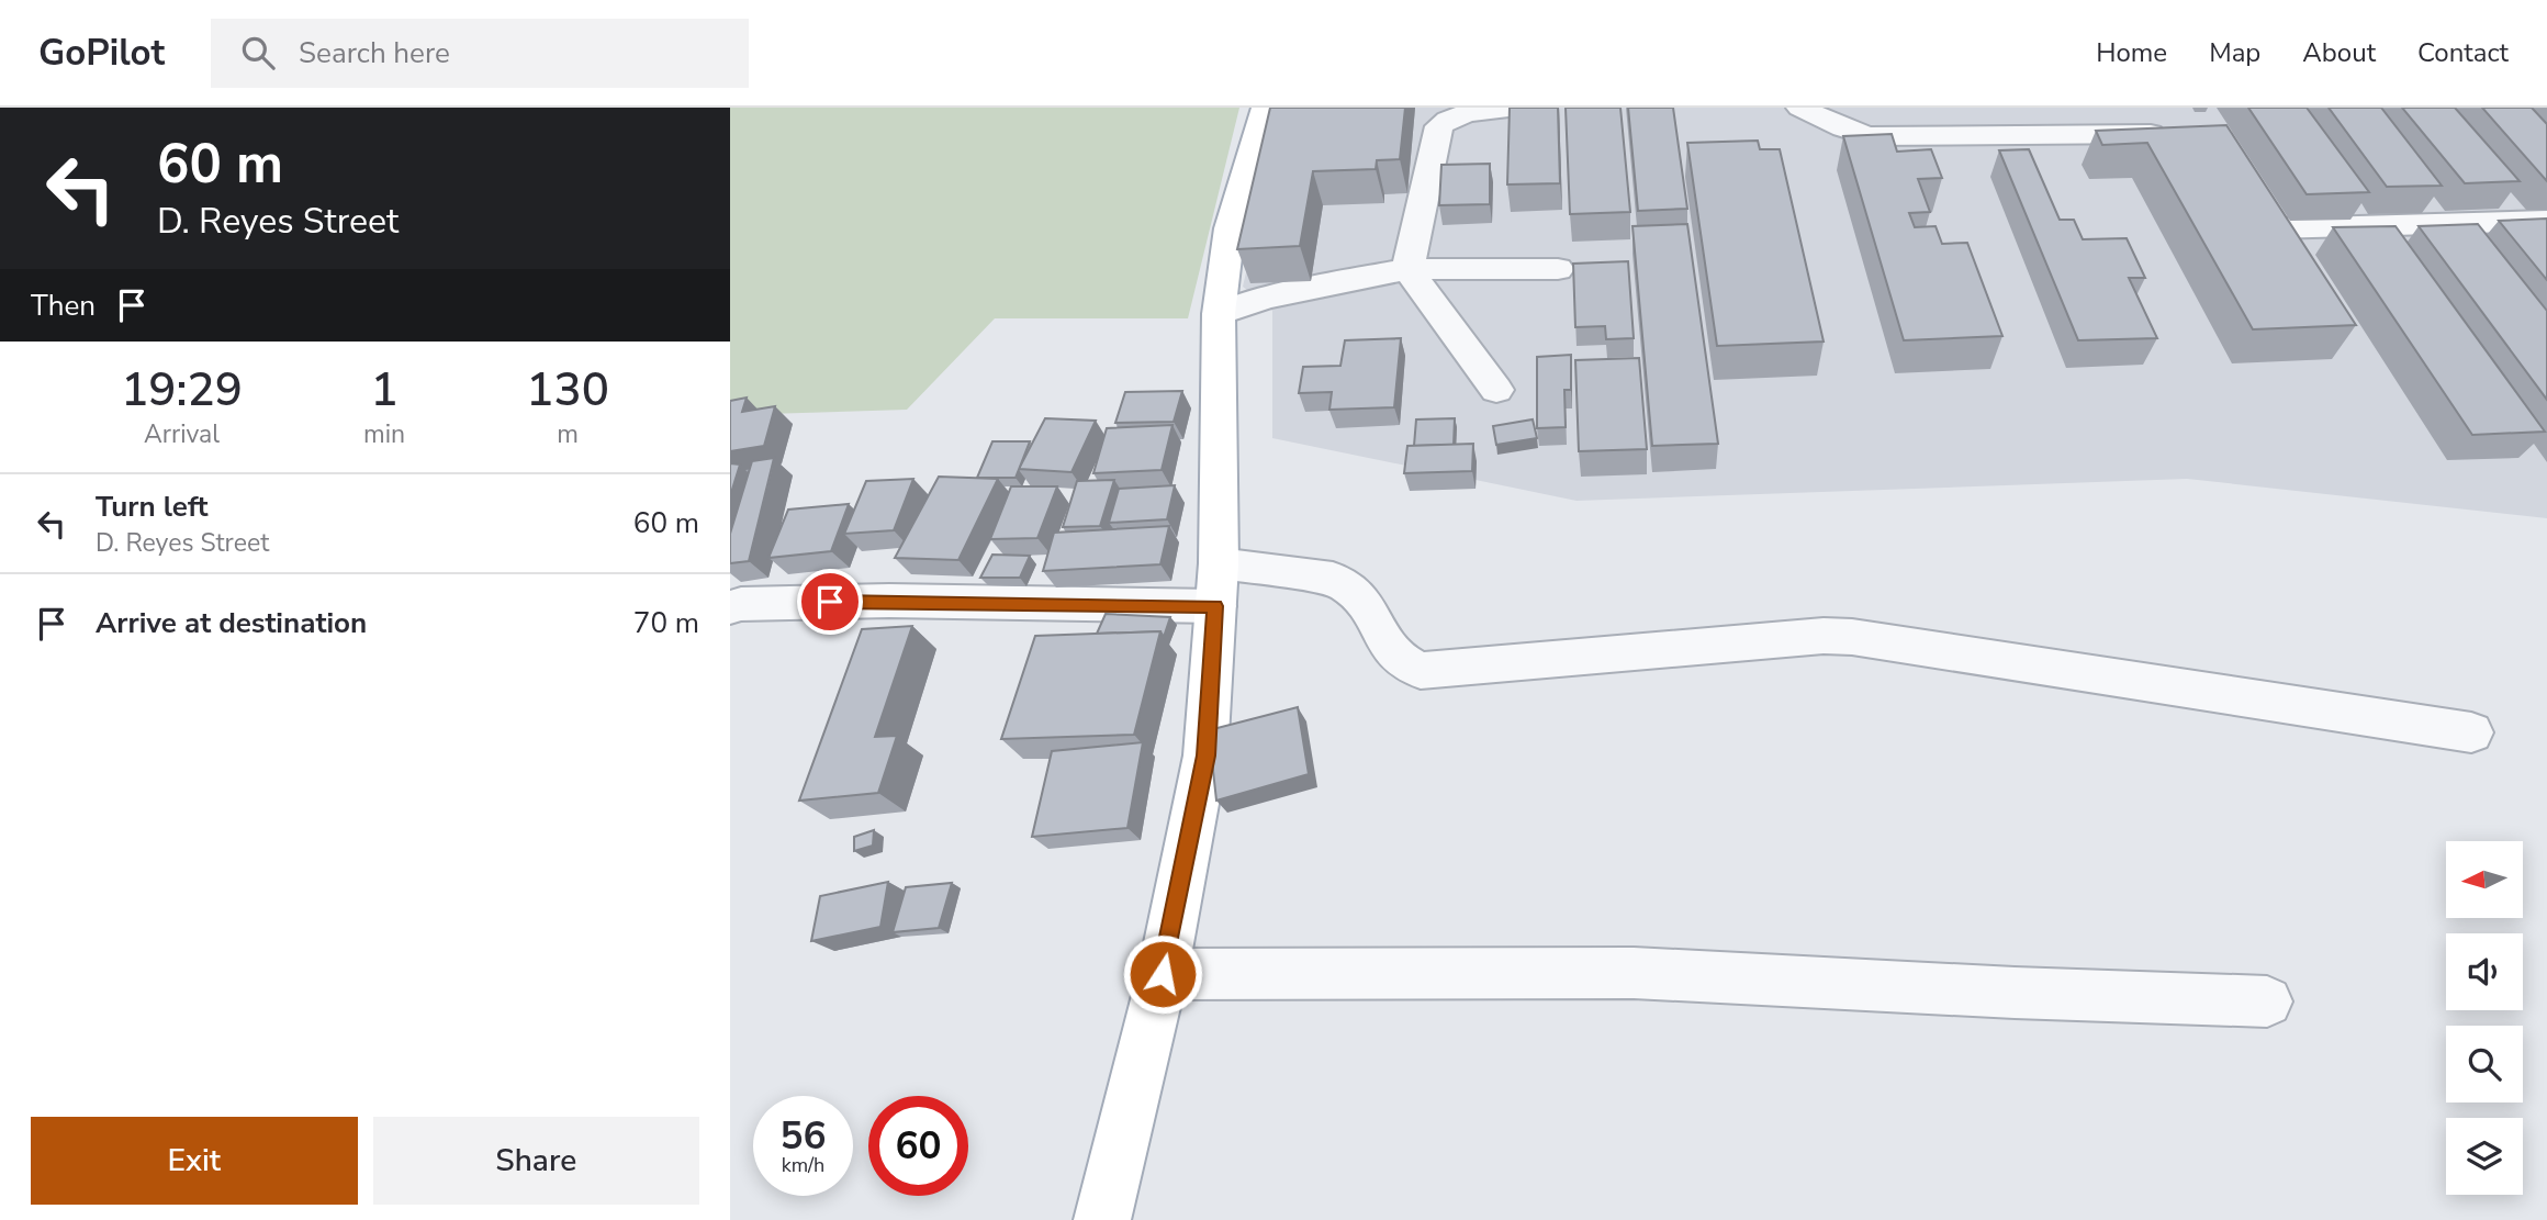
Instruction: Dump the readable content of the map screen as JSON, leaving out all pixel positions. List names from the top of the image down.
{
  "north": "left",
  "page": {
    "header": "GoPilot",
    "search": "Search here",
    "nav": [
      "Home",
      "Map",
      "About",
      "Contact"
    ],
    "turn": ["60 m", "D. Reyes Street"],
    "then": "Then",
    "eta": [
      "19:29",
      "Arrival",
      "1",
      "min",
      "130",
      "m"
    ],
    "list": [
      {
        "name": "Turn left",
        "note": "D. Reyes Street",
        "value": "60 m"
      },
      {
        "name": "Arrive at destination",
        "value": "70 m"
      }
    ],
    "speed": "56 km/h",
    "limit": "60",
    "buttons": ["Exit", "Share"]
  }
}
